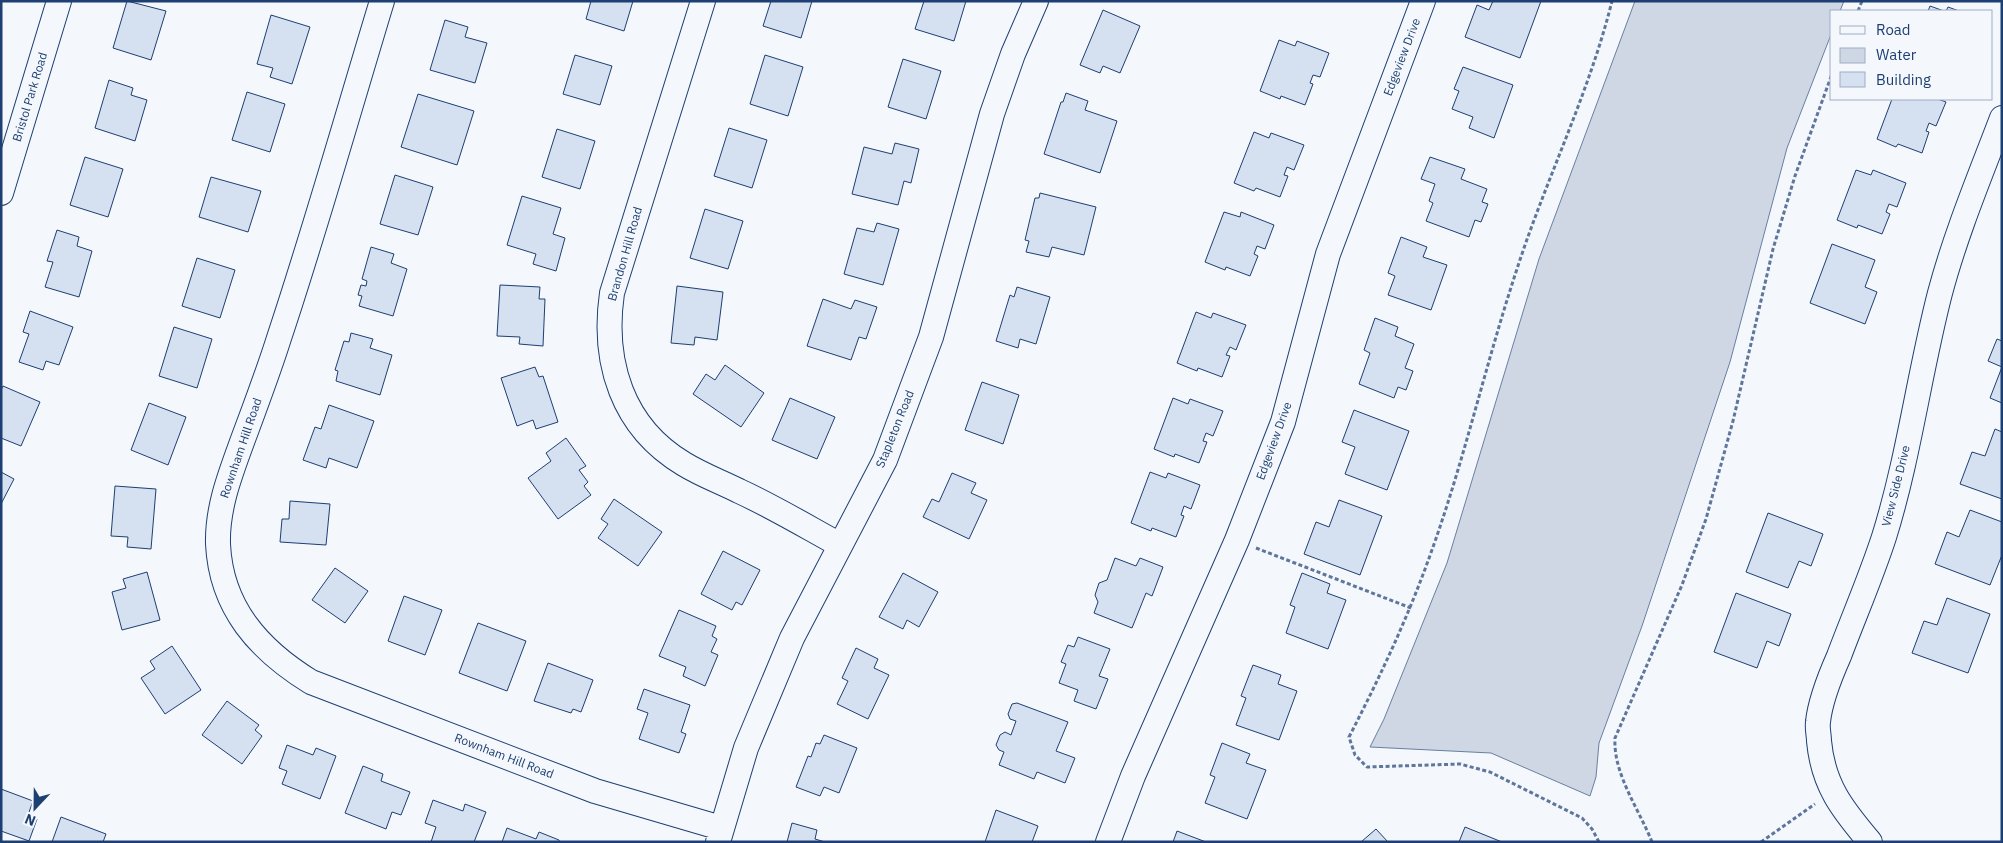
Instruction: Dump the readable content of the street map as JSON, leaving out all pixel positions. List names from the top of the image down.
{
  "streets": {
    "street": [
      "Edgeview Drive",
      "Bristol Park Road",
      "Brandon Hill Road",
      "Stapleton Road",
      "Rownham Hill Road",
      "View Side Drive"
    ]
  },
  "crossings": [
    ["Brandon Hill Road", "Stapleton Road"],
    ["Stapleton Road", "Rownham Hill Road"]
  ],
  "legend": ["Road", "Water", "Building"],
  "north": "bottom"
}
